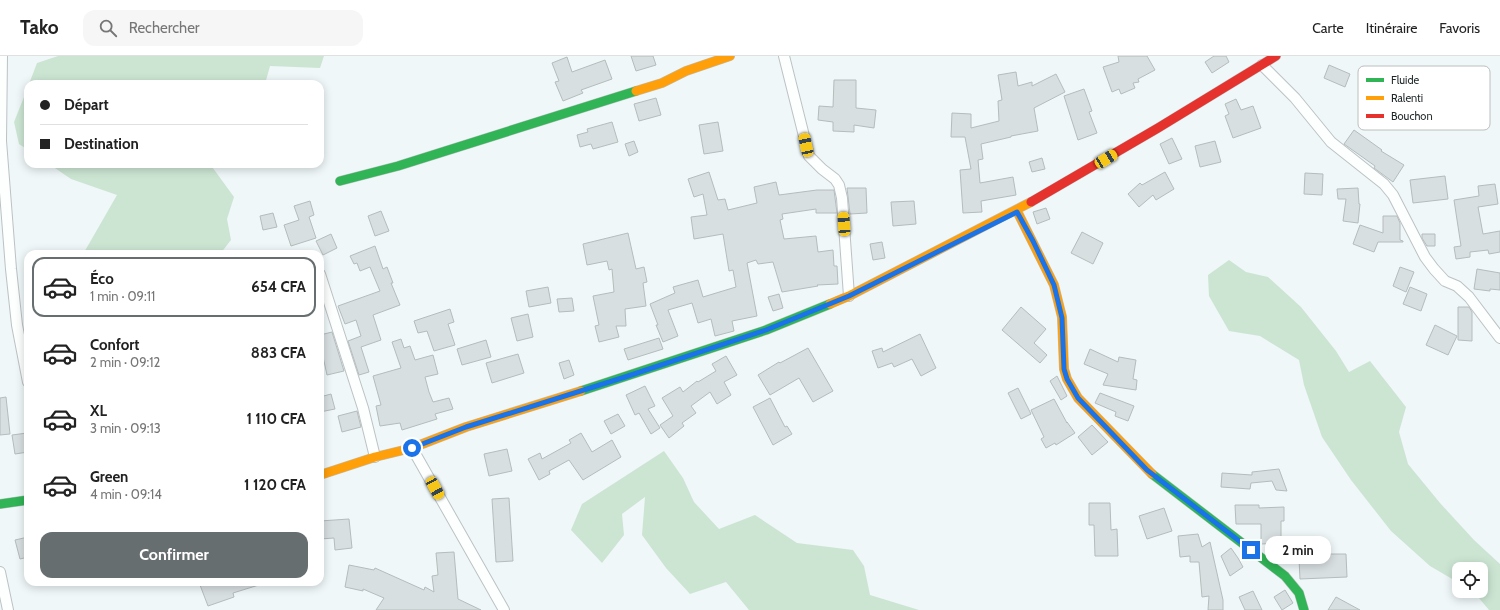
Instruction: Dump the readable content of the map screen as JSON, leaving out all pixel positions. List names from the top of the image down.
{
  "legend": ["Fluide", "Ralenti", "Bouchon"],
  "page": {
    "header": "Tako",
    "search": "Rechercher",
    "nav": ["Carte", "Itinéraire", "Favoris"],
    "banner": ["Départ", "Destination"],
    "list": [
      {
        "name": "Éco",
        "note": "1 min · 09:11",
        "value": "654 CFA"
      },
      {
        "name": "Confort",
        "note": "2 min · 09:12",
        "value": "883 CFA"
      },
      {
        "name": "XL",
        "note": "3 min · 09:13",
        "value": "1 110 CFA"
      },
      {
        "name": "Green",
        "note": "4 min · 09:14",
        "value": "1 120 CFA"
      }
    ],
    "buttons": "Confirmer",
    "bubble": "2 min"
  }
}
